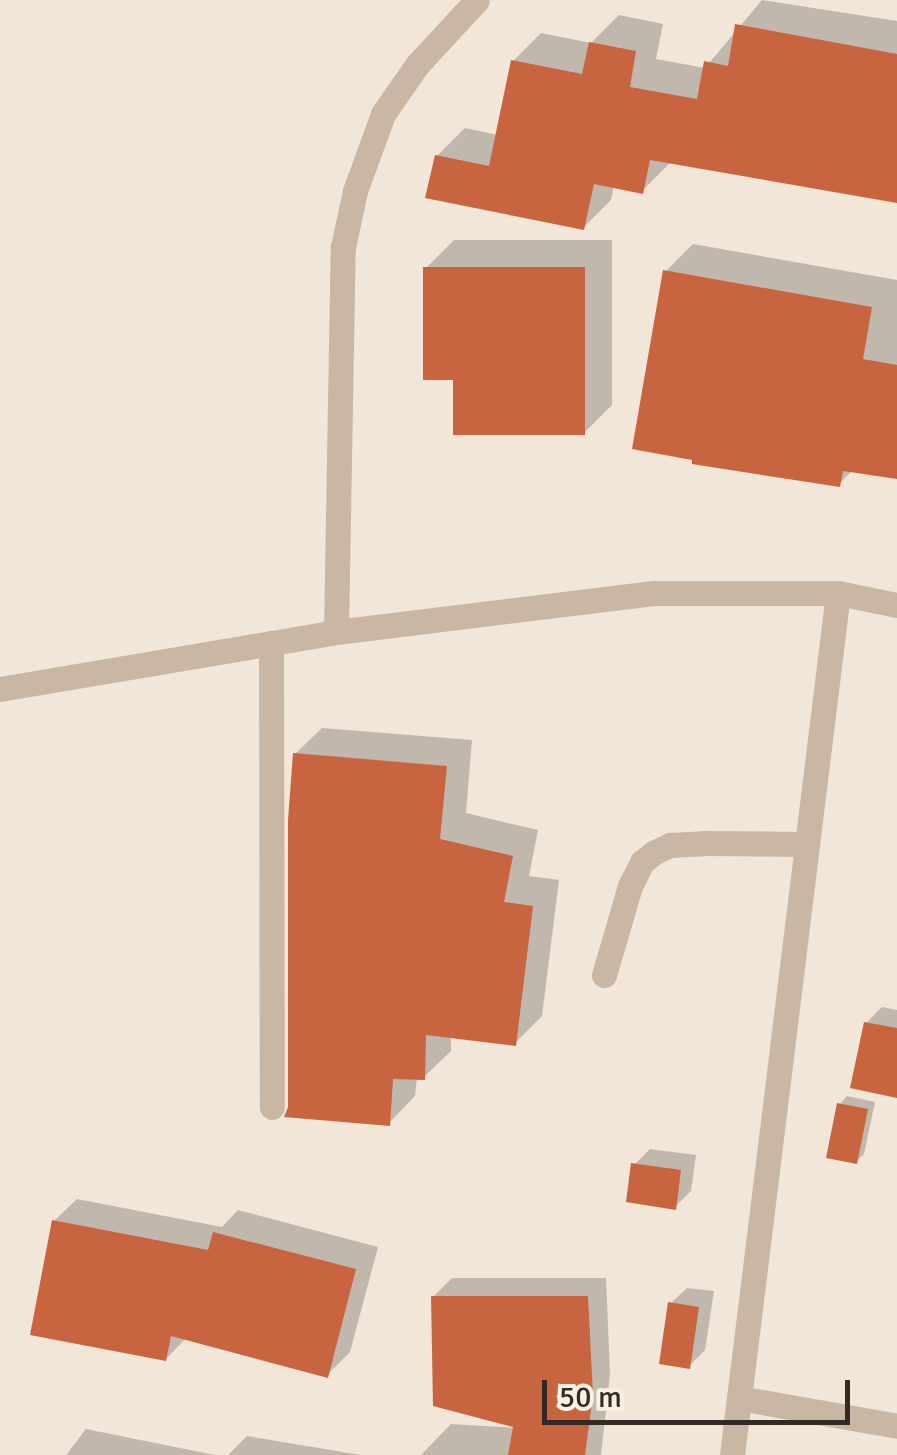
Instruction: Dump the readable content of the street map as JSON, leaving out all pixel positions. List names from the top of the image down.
{
  "scale_bar": "50 m"
}
